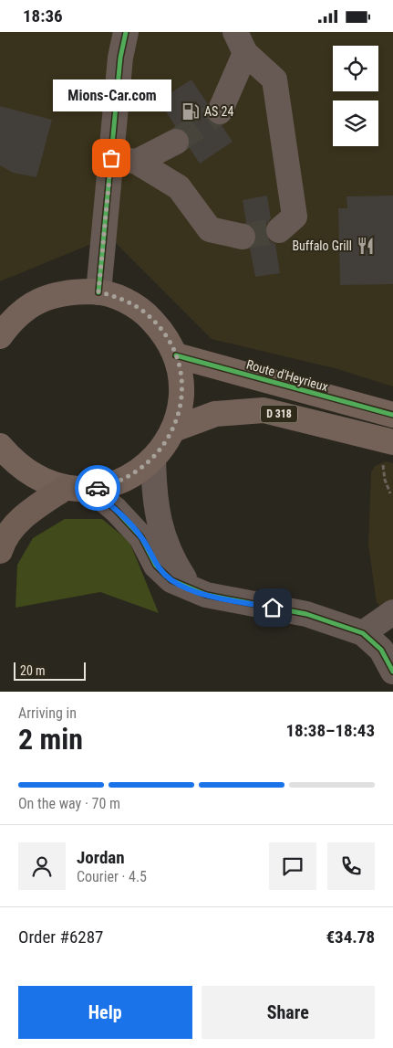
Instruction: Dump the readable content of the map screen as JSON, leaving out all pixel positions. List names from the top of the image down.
{
  "streets": {
    "main road": ["Route d'Heyrieux", "D 318"]
  },
  "places": {
    "fuel station": ["AS 24"],
    "other": ["Mions-Car.com"],
    "restaurant": ["Buffalo Grill"]
  },
  "scale_bar": "20 m",
  "page": {
    "status": "18:36",
    "bubble": "Mions-Car.com",
    "scale": "20 m",
    "heading": ["2 min", "Arriving in", "18:38–18:43"],
    "panel": [
      "Jordan",
      "Courier · 4.5",
      "Order #6287",
      "€34.78"
    ],
    "bar": "On the way · 70 m",
    "buttons": ["Help", "Share"]
  }
}
